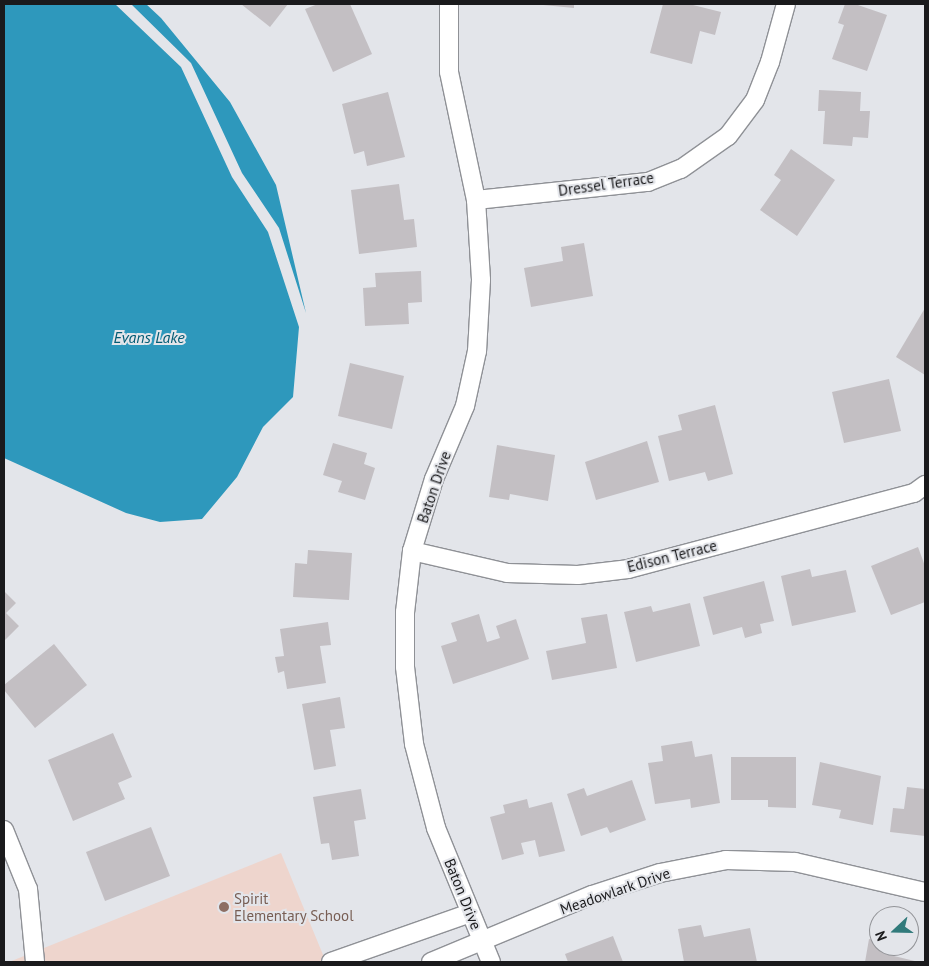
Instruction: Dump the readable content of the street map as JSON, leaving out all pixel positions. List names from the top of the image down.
{
  "streets": {
    "street": [
      "Dressel Terrace",
      "Baton Drive",
      "Edison Terrace",
      "Meadowlark Drive"
    ]
  },
  "crossings": [
    ["Dressel Terrace", "Baton Drive"],
    ["Baton Drive", "Edison Terrace"],
    ["Baton Drive", "Meadowlark Drive"]
  ],
  "water": ["Evans Lake"],
  "places": ["Spirit Elementary School"],
  "north": "left"
}
